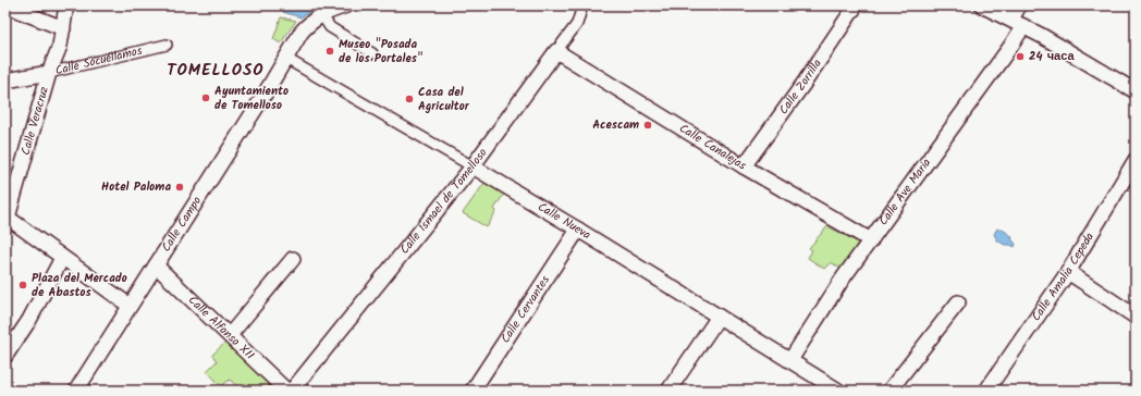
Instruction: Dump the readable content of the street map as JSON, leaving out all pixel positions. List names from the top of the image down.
{
  "streets": {
    "street": [
      "Calle Socuéllamos",
      "Calle Zorrilla",
      "Calle Veracruz",
      "Calle Canalejas",
      "Calle Ave Maria",
      "Calle Ismael de Tomelloso",
      "Calle Nueva",
      "Calle Campo",
      "Calle Amalia Cepeda",
      "Calle Cervantes",
      "Calle Alfonso XII"
    ]
  },
  "crossings": [
    ["Calle Socuéllamos", "Calle Veracruz"],
    ["Calle Zorrilla", "Calle Canalejas"],
    ["Calle Veracruz", "Calle Campo"],
    ["Calle Canalejas", "Calle Ave Maria"],
    ["Calle Canalejas", "Calle Ismael de Tomelloso"],
    ["Calle Ave Maria", "Calle Nueva"],
    ["Calle Ismael de Tomelloso", "Calle Nueva"],
    ["Calle Nueva", "Calle Campo"],
    ["Calle Nueva", "Calle Cervantes"],
    ["Calle Campo", "Calle Alfonso XII"]
  ],
  "districts": ["TOMELLOSO"],
  "places": [
    "Museo \"Posada de los Portales\"",
    "24 часа",
    "Ayuntamiento de Tomelloso",
    "Casa del Agricultor",
    "Acescam",
    "Hotel Paloma",
    "Plaza del Mercado de Abastos"
  ]
}
